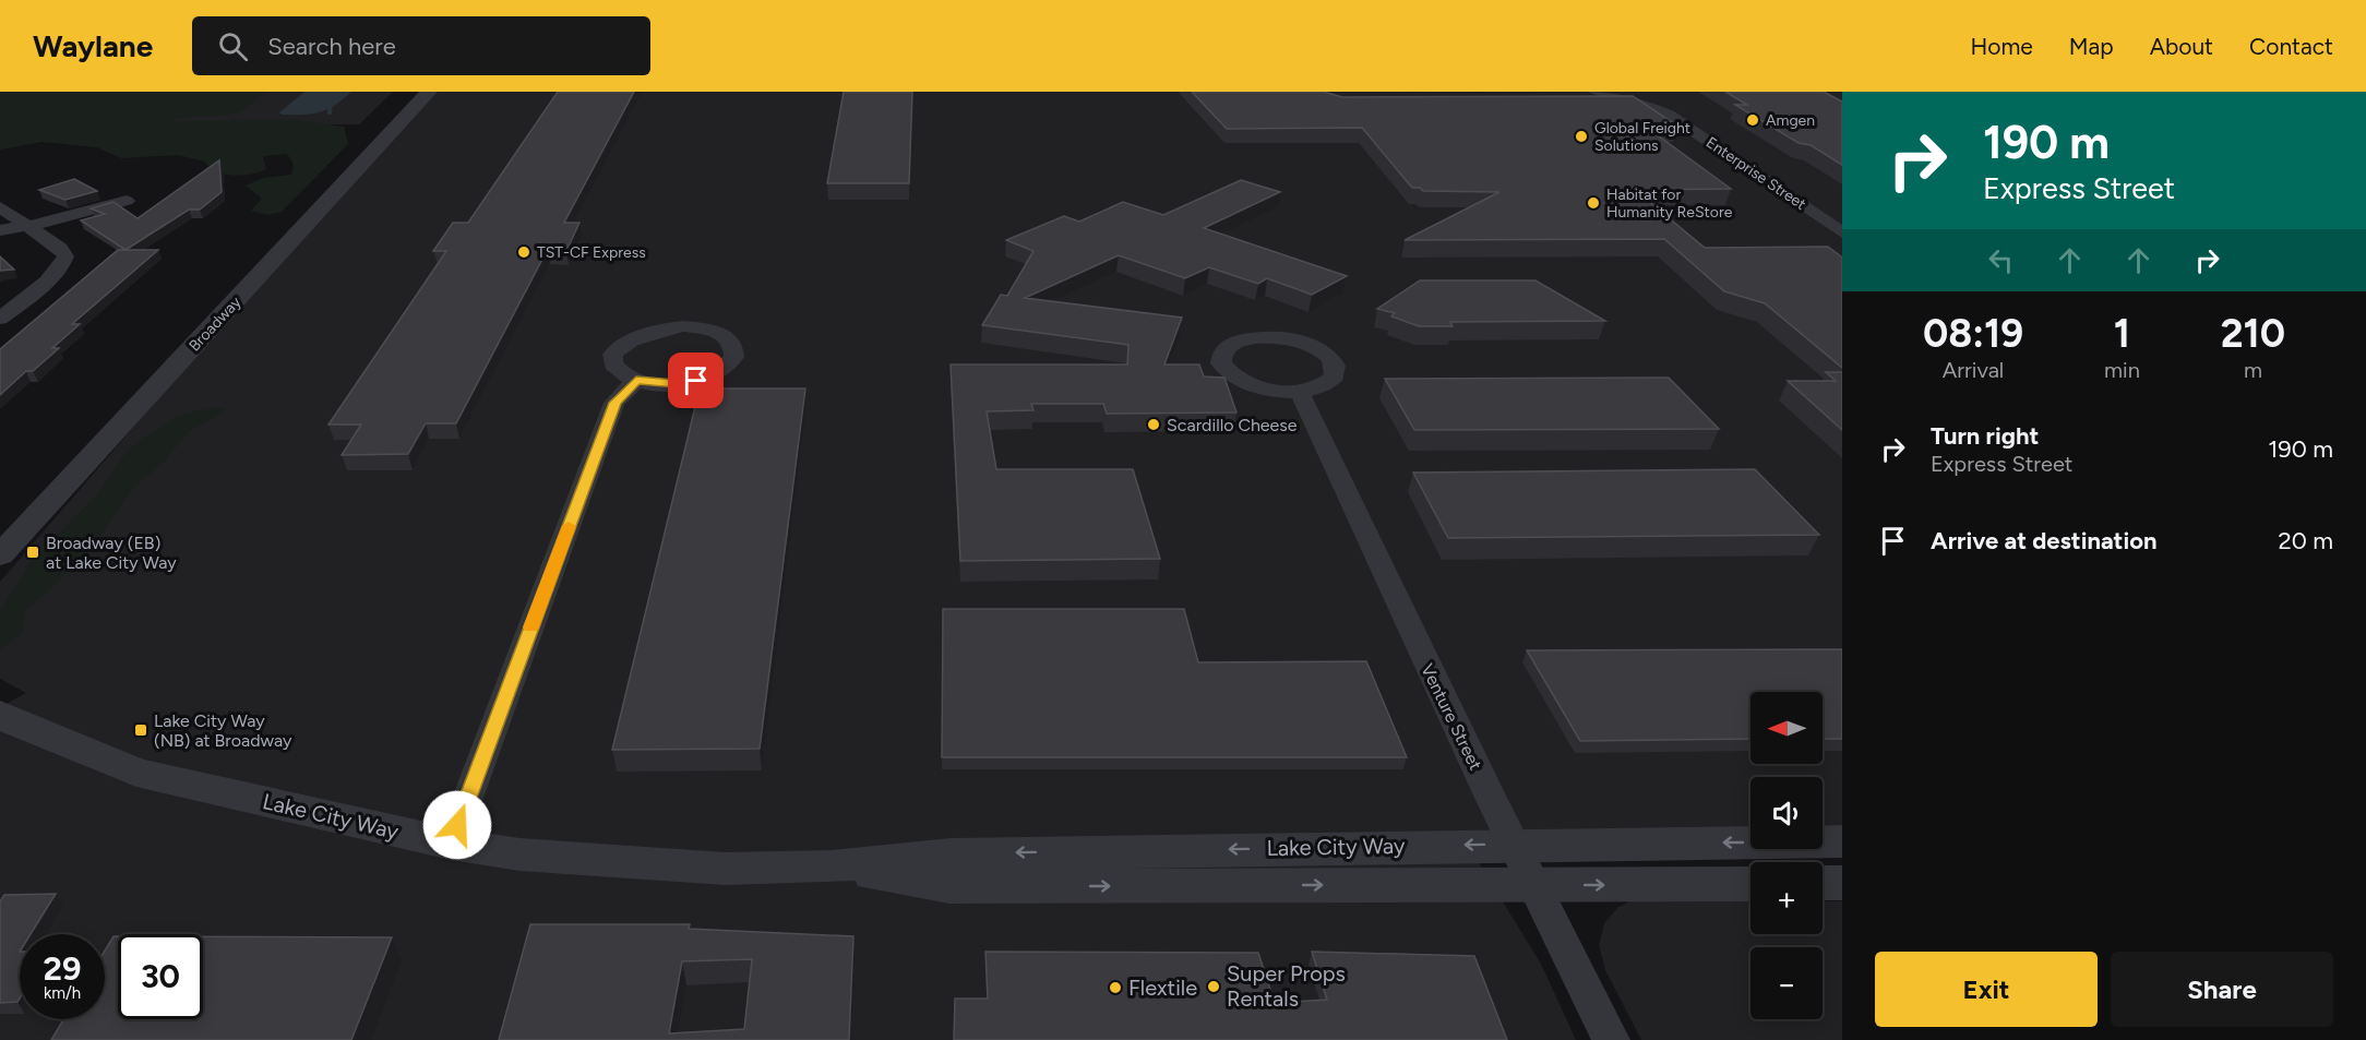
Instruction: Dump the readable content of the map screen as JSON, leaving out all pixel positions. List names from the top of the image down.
{
  "streets": {
    "street": [
      "Enterprise Street",
      "Broadway",
      "Venture Street",
      "Lake City Way"
    ]
  },
  "crossings": [
    ["Venture Street", "Lake City Way"]
  ],
  "places": {
    "other": [
      "Amgen",
      "Global Freight Solutions",
      "Habitat for Humanity ReStore",
      "TST-CF Express",
      "Scardillo Cheese",
      "Super Props Rentals",
      "Flextile"
    ],
    "transit": ["Broadway (EB) at Lake City Way", "Lake City Way (NB) at Broadway"]
  },
  "north": "left",
  "page": {
    "header": "Waylane",
    "search": "Search here",
    "nav": [
      "Home",
      "Map",
      "About",
      "Contact"
    ],
    "turn": ["190 m", "Express Street"],
    "eta": [
      "08:19",
      "Arrival",
      "1",
      "min",
      "210",
      "m"
    ],
    "list": [
      {
        "name": "Turn right",
        "note": "Express Street",
        "value": "190 m"
      },
      {
        "name": "Arrive at destination",
        "value": "20 m"
      }
    ],
    "map_buttons": ["+", "−"],
    "speed": "29 km/h",
    "limit": "30",
    "buttons": ["Exit", "Share"]
  }
}
